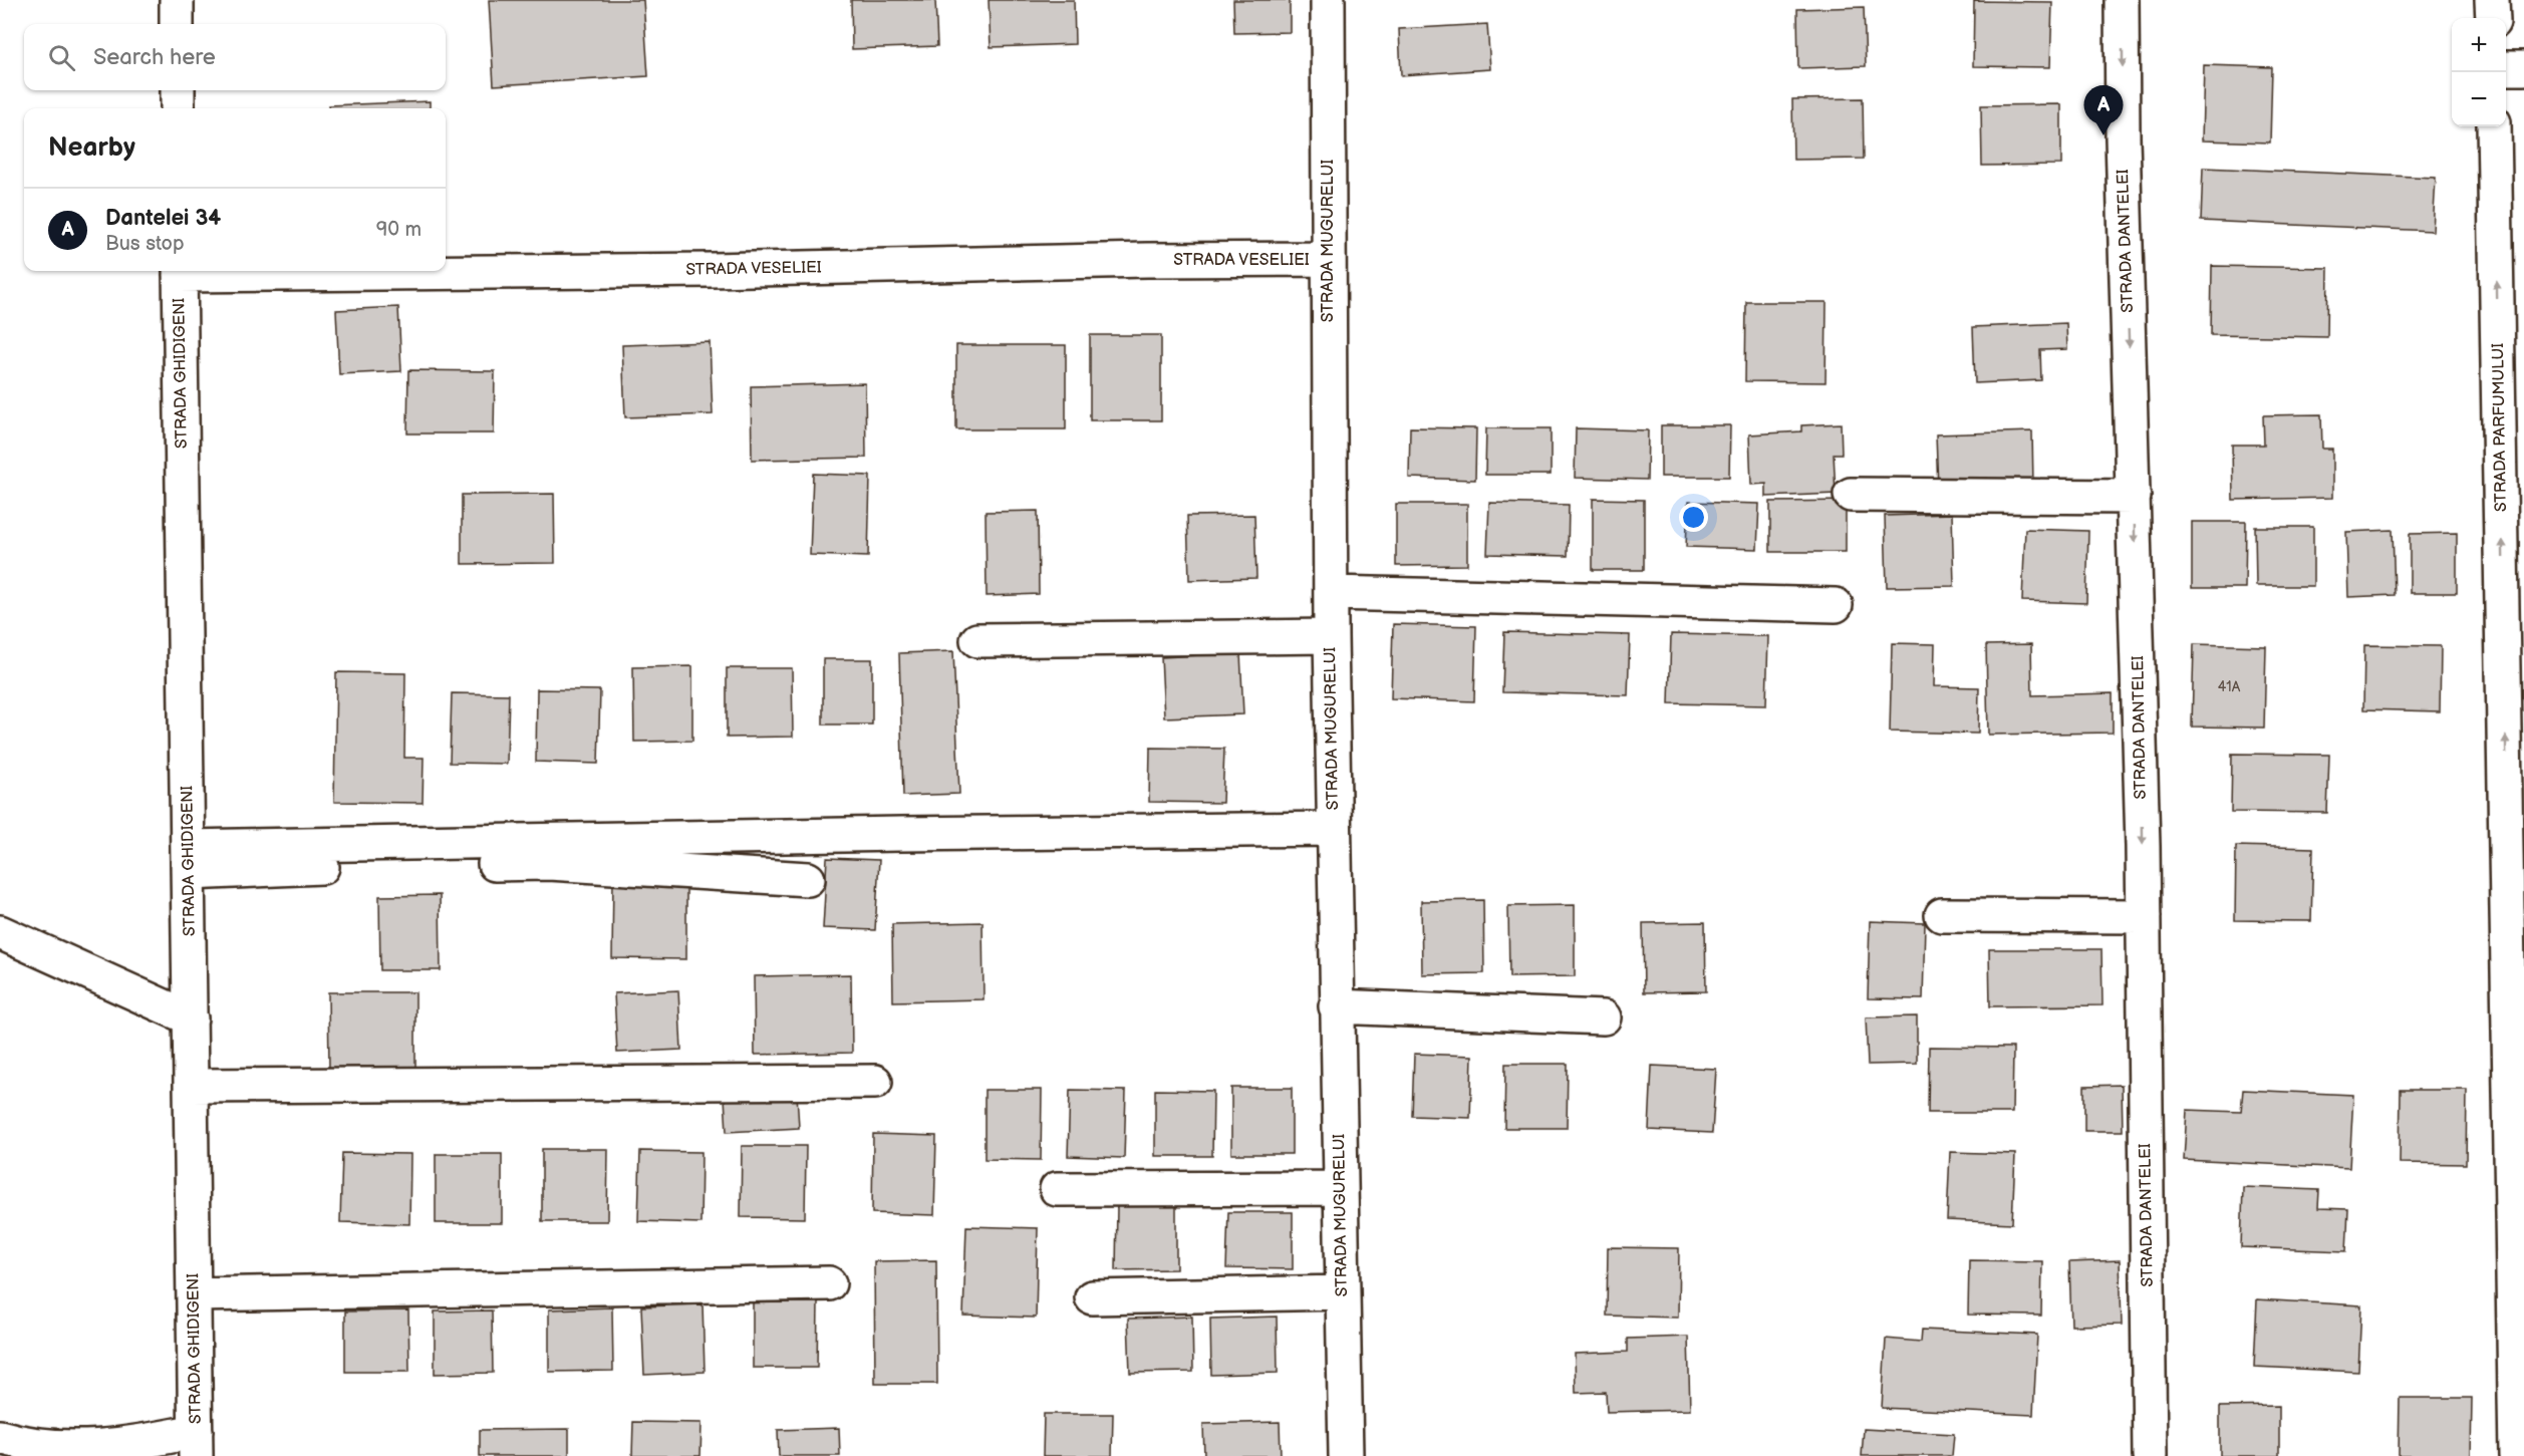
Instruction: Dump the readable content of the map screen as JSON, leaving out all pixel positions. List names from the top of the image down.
{
  "streets": {
    "street": [
      "STRADA MUGURELUI",
      "STRADA DANTELEI",
      "STRADA VESELIEI",
      "STRADA GHIDIGENI",
      "STRADA PARFUMULUI"
    ]
  },
  "crossings": [
    ["STRADA MUGURELUI", "STRADA VESELIEI"]
  ],
  "one_way": ["STRADA DANTELEI", "STRADA PARFUMULUI"],
  "house_numbers": ["41A"],
  "page": {
    "map_buttons": ["+", "−"],
    "search": "Search here",
    "pins": "A",
    "heading": "Nearby",
    "list": [
      {
        "mark": "A",
        "name": "Dantelei 34",
        "note": "Bus stop",
        "value": "90 m"
      }
    ]
  }
}
